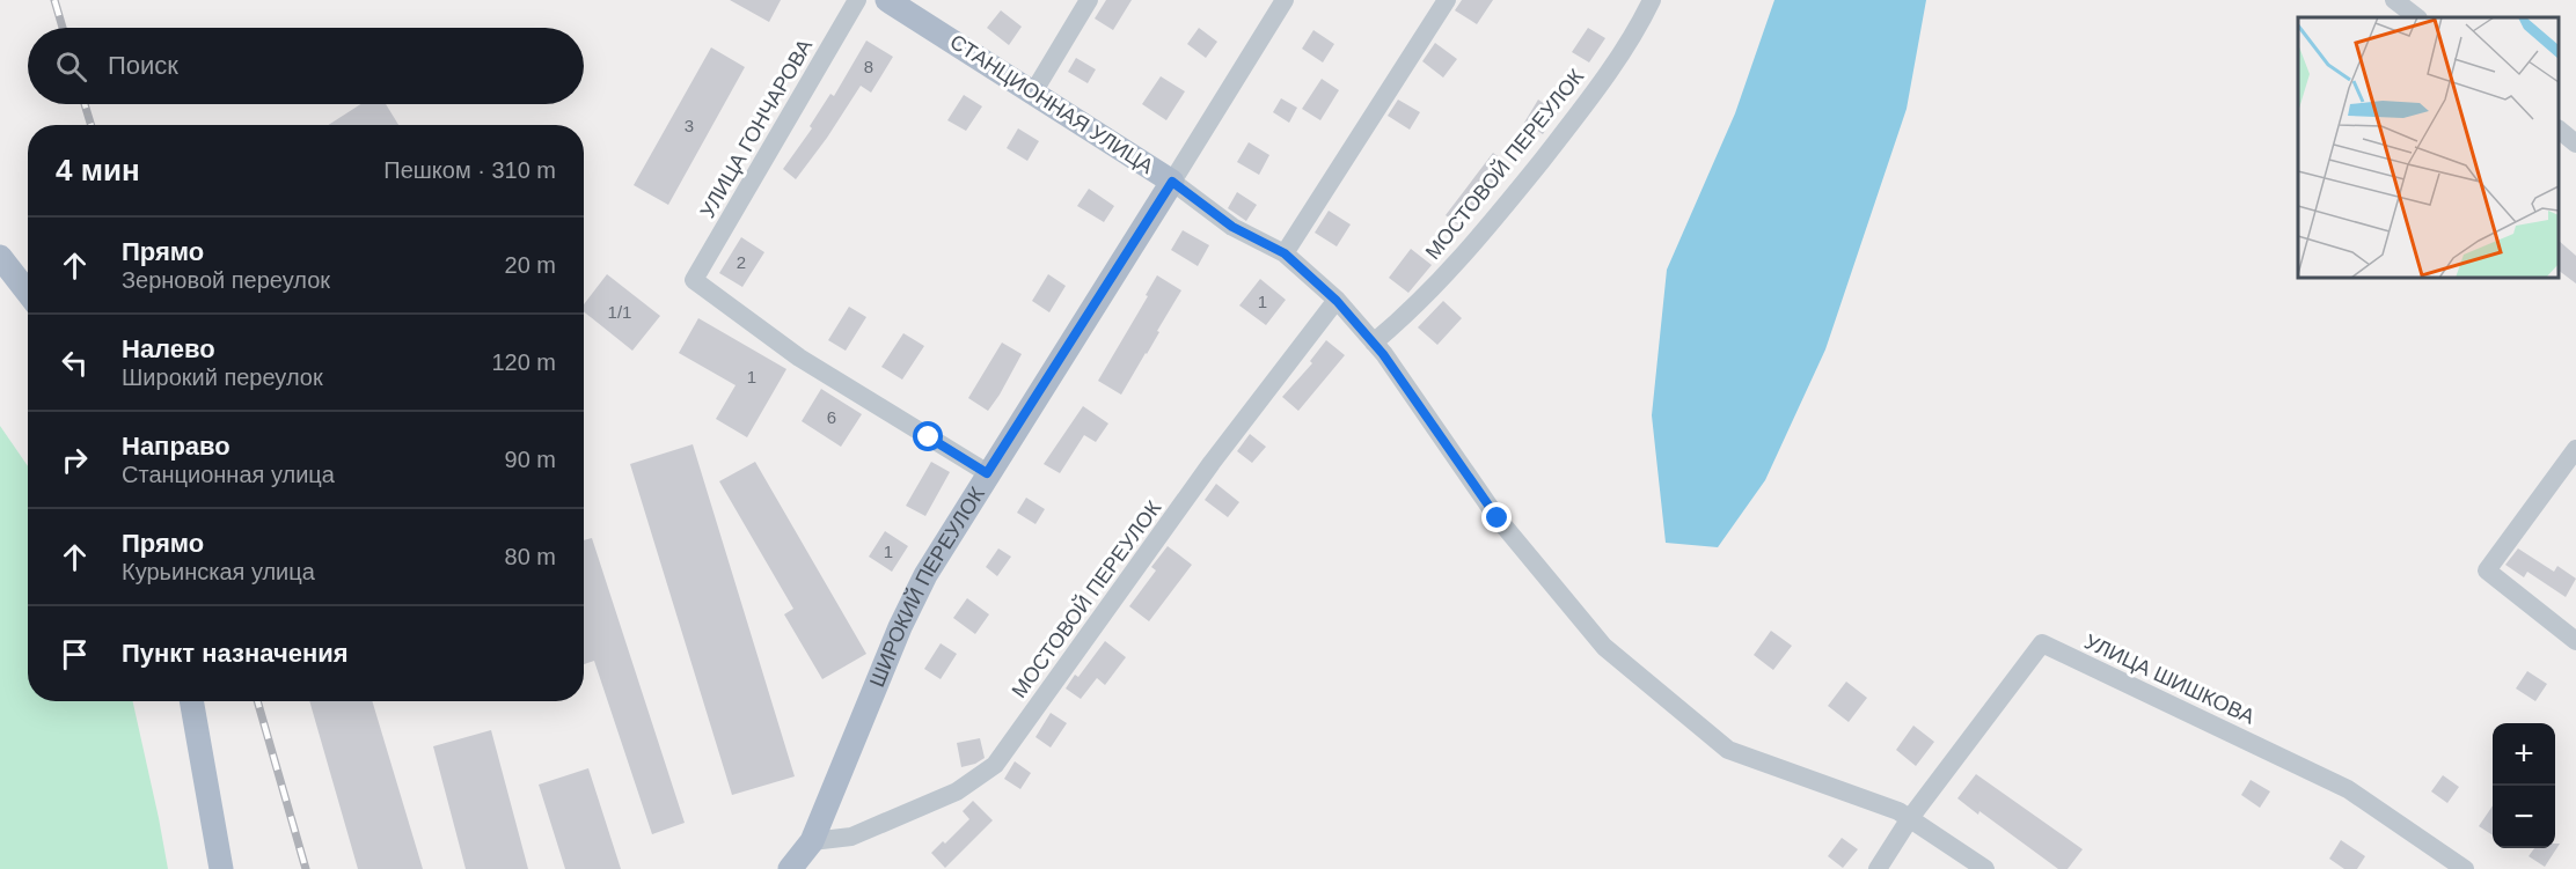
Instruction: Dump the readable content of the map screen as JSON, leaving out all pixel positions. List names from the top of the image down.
{
  "streets": {
    "main road": ["СТАНЦИОННАЯ УЛИЦА", "ШИРОКИЙ ПЕРЕУЛОК"],
    "street": ["УЛИЦА ГОНЧАРОВА", "МОСТОВОЙ ПЕРЕУЛОК", "УЛИЦА ШИШКОВА"]
  },
  "crossings": [
    ["СТАНЦИОННАЯ УЛИЦА", "МОСТОВОЙ ПЕРЕУЛОК"],
    ["СТАНЦИОННАЯ УЛИЦА", "ШИРОКИЙ ПЕРЕУЛОК"],
    ["СТАНЦИОННАЯ УЛИЦА", "УЛИЦА ШИШКОВА"],
    ["УЛИЦА ГОНЧАРОВА", "ШИРОКИЙ ПЕРЕУЛОК"],
    ["МОСТОВОЙ ПЕРЕУЛОК", "ШИРОКИЙ ПЕРЕУЛОК"]
  ],
  "house_numbers": [
    "8",
    "3",
    "2",
    "1",
    "1/1",
    "1",
    "6",
    "1"
  ],
  "page": {
    "search": "Поиск",
    "heading": ["4 мин", "Пешком · 310 m"],
    "list": [
      ["Прямо", "Зерновой переулок", "20 m"],
      ["Налево", "Широкий переулок", "120 m"],
      ["Направо", "Станционная улица", "90 m"],
      ["Прямо", "Курьинская улица", "80 m"],
      "Пункт назначения"
    ],
    "map_buttons": ["+", "−"]
  }
}
